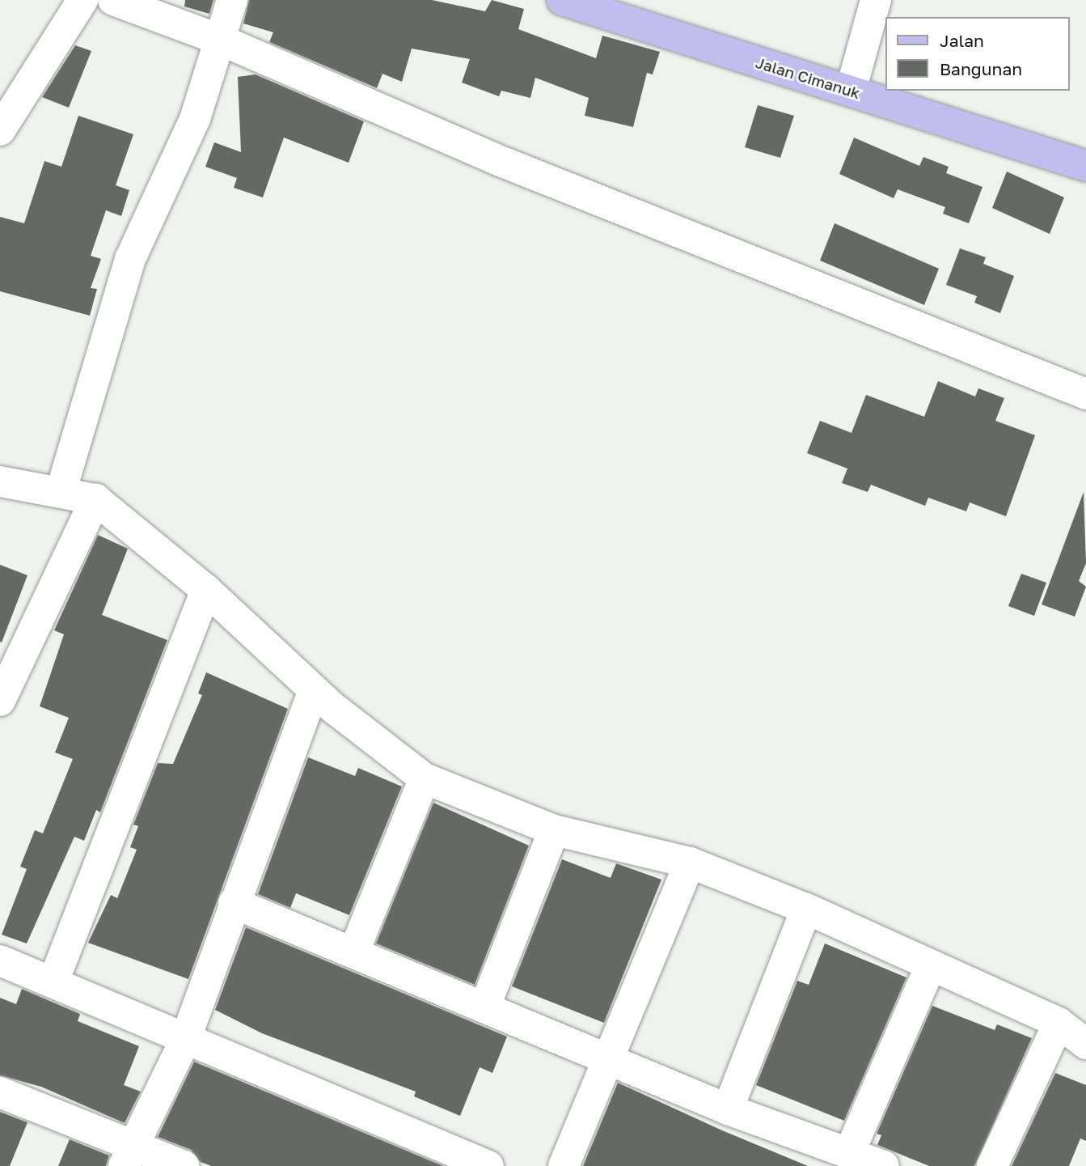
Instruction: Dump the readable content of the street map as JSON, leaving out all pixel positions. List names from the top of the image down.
{
  "streets": {
    "main road": ["Jalan Cimanuk"]
  },
  "legend": ["Jalan", "Bangunan"]
}
